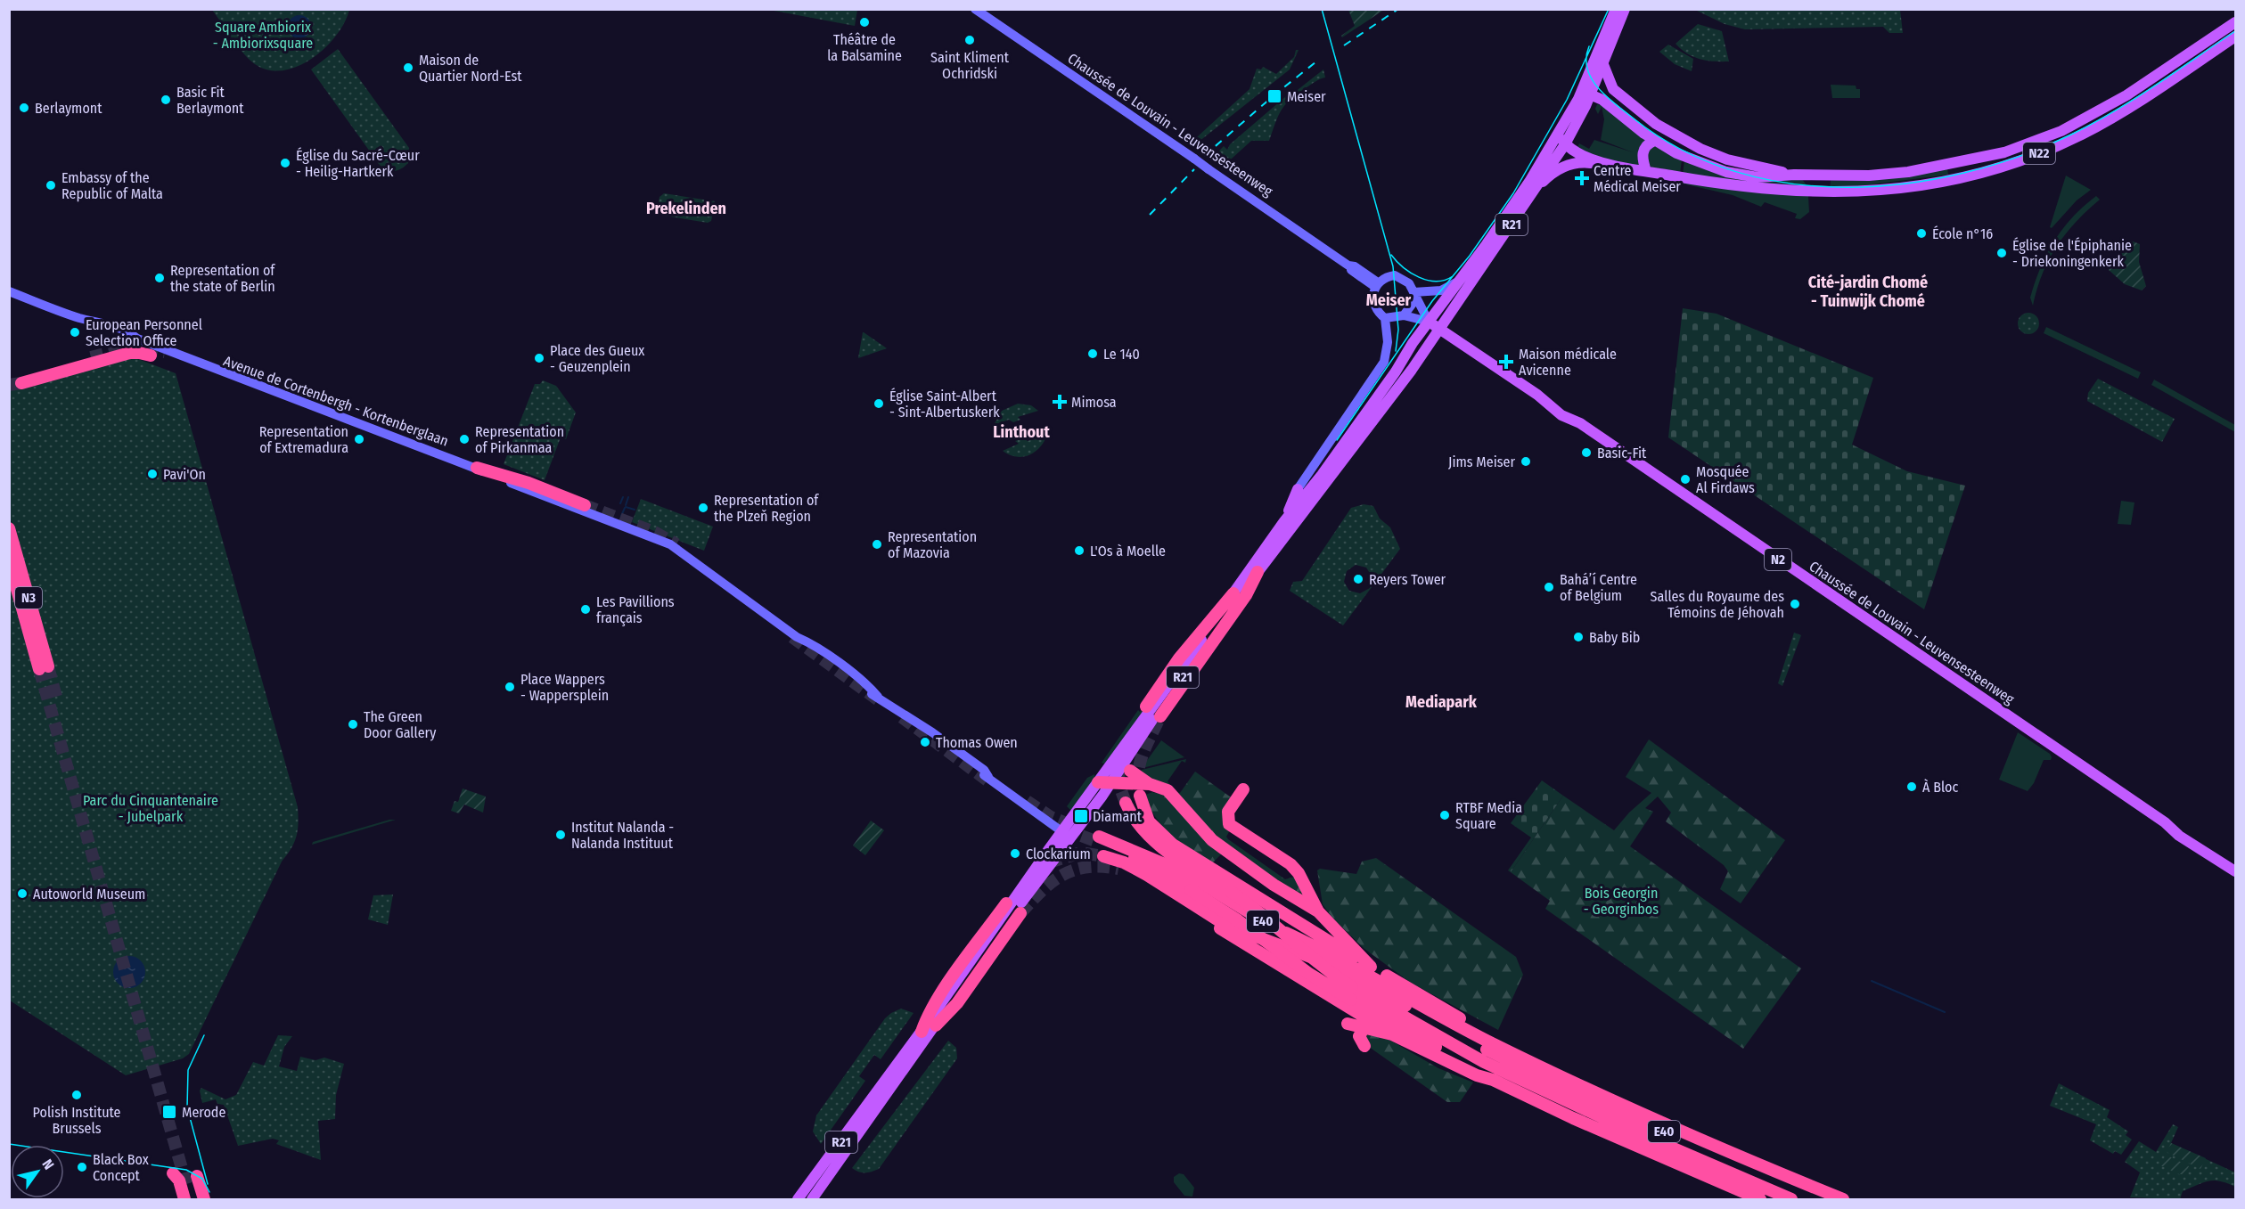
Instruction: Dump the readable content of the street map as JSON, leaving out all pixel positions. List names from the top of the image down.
{
  "streets": {
    "highway": ["N3", "E40"],
    "main road": [
      "Chaussée de Louvain - Leuvensesteenweg",
      "N22",
      "R21",
      "Avenue de Cortenbergh - Kortenberglaan",
      "N2"
    ]
  },
  "crossings": [
    ["Chaussée de Louvain - Leuvensesteenweg", "R21"],
    ["Chaussée de Louvain - Leuvensesteenweg", "N2"],
    ["N22", "R21"],
    ["R21", "N2"]
  ],
  "districts": [
    "Prekelinden",
    "Cité-jardin Chomé - Tuinwijk Chomé",
    "Meiser",
    "Linthout",
    "Mediapark"
  ],
  "parks": ["Square Ambiorix - Ambiorixsquare", "Parc du Cinquantenaire - Jubelpark", "Bois Georgin - Georginbos"],
  "places": {
    "other": [
      "Théâtre de la Balsamine",
      "Saint Kliment Ochridski",
      "Maison de Quartier Nord-Est",
      "Basic Fit Berlaymont",
      "Berlaymont",
      "Église du Sacré-Cœur - Heilig-Hartkerk",
      "Embassy of the Republic of Malta",
      "École n°16",
      "Église de l'Épiphanie - Driekoningenkerk",
      "Representation of the state of Berlin",
      "European Personnel Selection Office",
      "Le 140",
      "Place des Gueux - Geuzenplein",
      "Église Saint-Albert - Sint-Albertuskerk",
      "Representation of Extremadura",
      "Representation of Pirkanmaa",
      "Basic-Fit",
      "Jims Meiser",
      "Pavi'On",
      "Mosquée Al Firdaws",
      "Representation of the Plzeň Region",
      "Representation of Mazovia",
      "L'Os à Moelle",
      "Reyers Tower",
      "Bahá’í Centre of Belgium",
      "Salles du Royaume des Témoins de Jéhovah",
      "Les Pavillions français",
      "Baby Bib",
      "Place Wappers - Wappersplein",
      "The Green Door Gallery",
      "Thomas Owen",
      "À Bloc",
      "RTBF Media Square",
      "Institut Nalanda - Nalanda Instituut",
      "Clockarium",
      "Autoworld Museum",
      "Polish Institute Brussels",
      "Black Box Concept"
    ],
    "transit": ["Meiser", "Diamant", "Merode"],
    "health": ["Centre Médical Meiser", "Maison médicale Avicenne", "Mimosa"]
  },
  "north": "top right"
}
